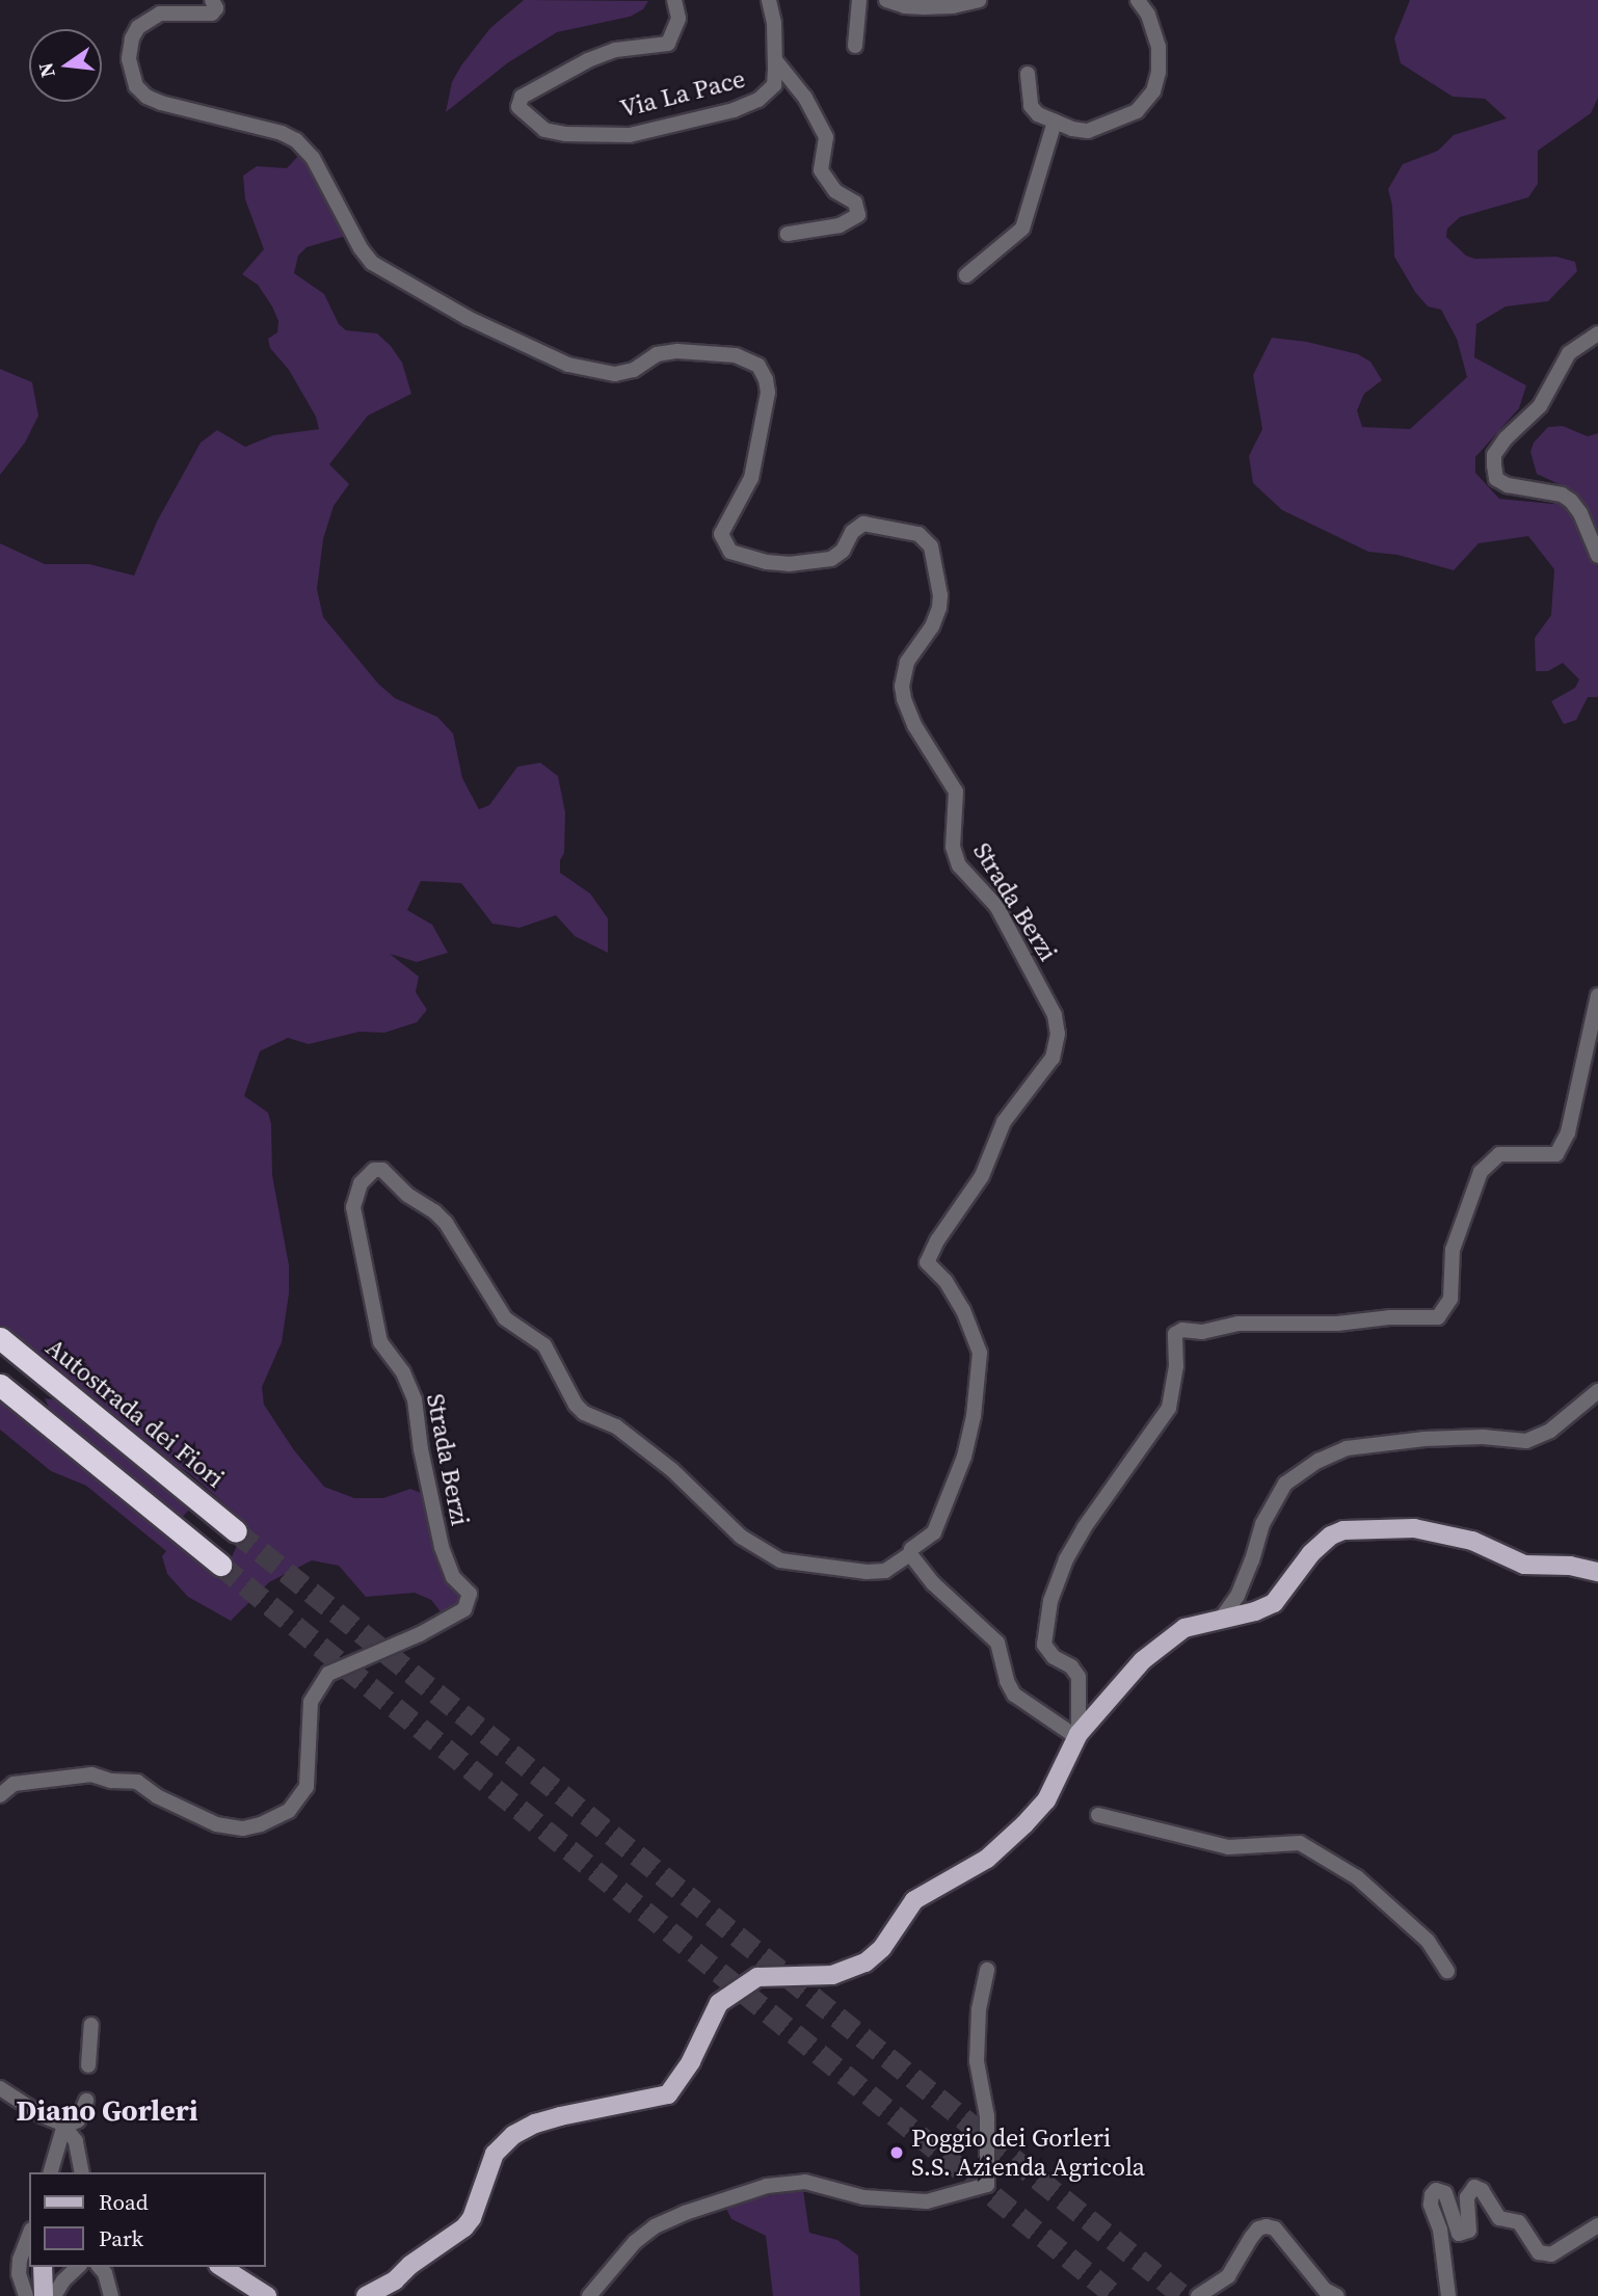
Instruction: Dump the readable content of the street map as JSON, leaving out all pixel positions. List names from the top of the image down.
{
  "streets": {
    "highway": ["Autostrada dei Fiori"],
    "street": ["Via La Pace", "Strada Berzi"]
  },
  "districts": ["Diano Gorleri"],
  "places": ["Poggio dei Gorleri S.S. Azienda Agricola"],
  "legend": ["Road", "Park"],
  "north": "left"
}
